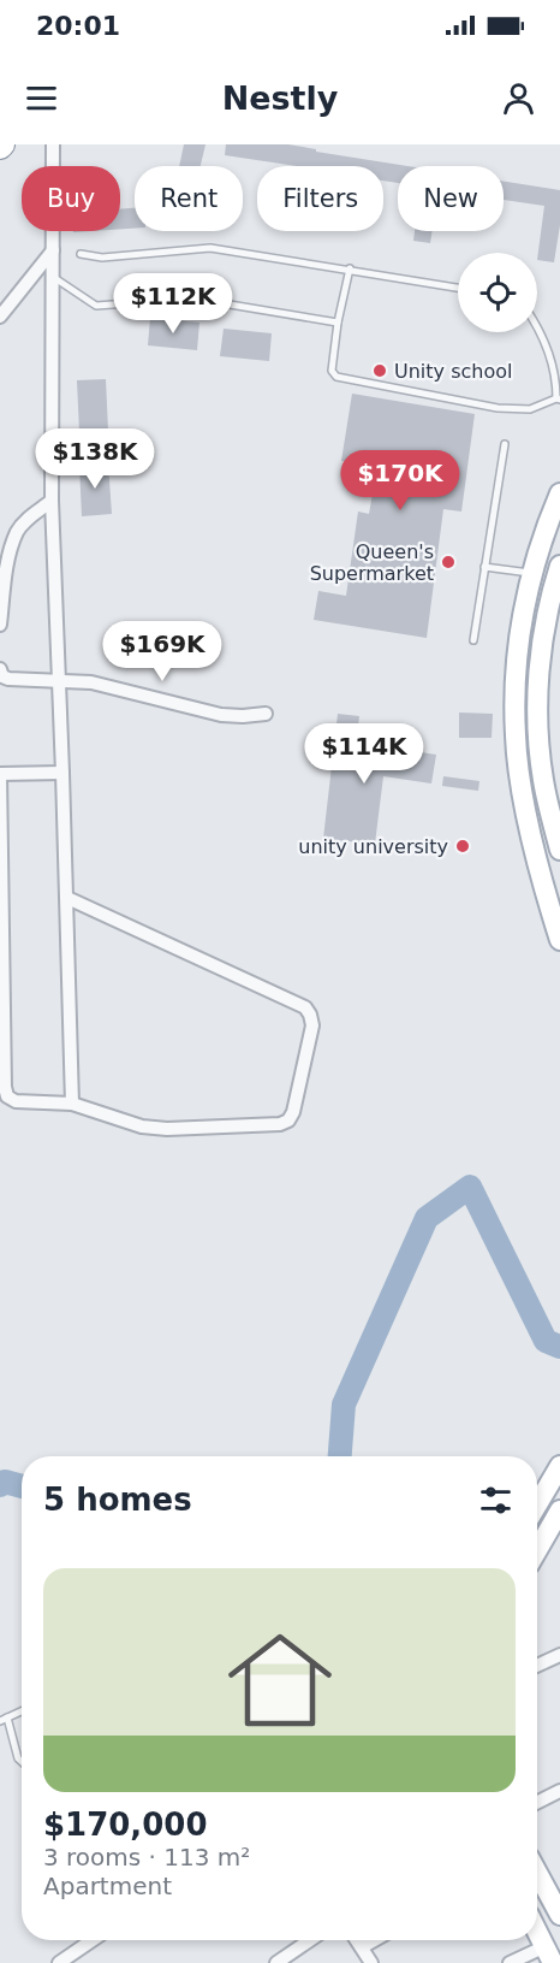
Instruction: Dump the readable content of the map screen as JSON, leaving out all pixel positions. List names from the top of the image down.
{
  "places": ["Unity school", "Queen's Supermarket", "unity university"],
  "page": {
    "status": "20:01",
    "header": "Nestly",
    "chip": [
      "Buy",
      "Rent",
      "Filters",
      "New"
    ],
    "price": [
      "$112K",
      "$138K",
      "$170K",
      "$169K",
      "$114K"
    ],
    "heading": "5 homes",
    "list": [
      {
        "name": "$170,000",
        "note": "3 rooms · 113 m² · Apartment"
      }
    ]
  }
}
